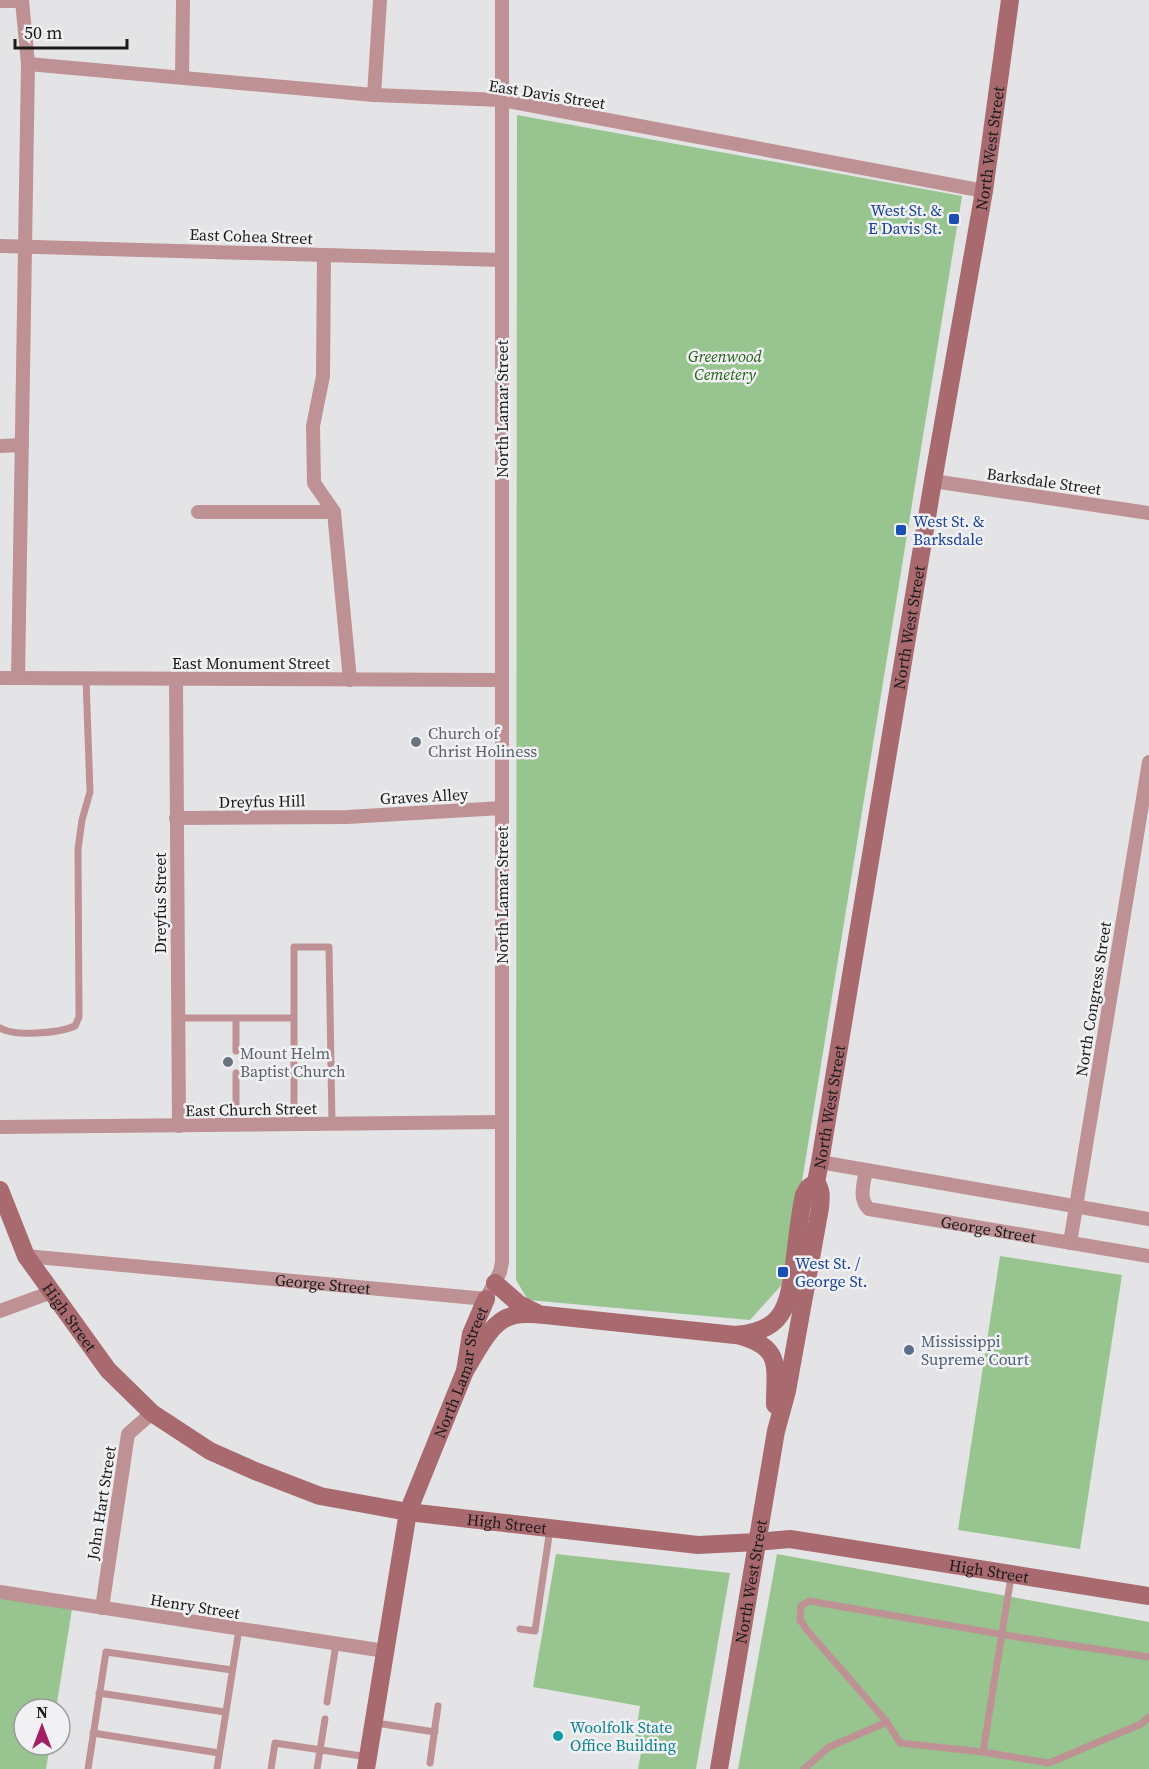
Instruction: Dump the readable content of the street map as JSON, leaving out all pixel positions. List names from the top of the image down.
{
  "streets": {
    "street": [
      "East Davis Street",
      "North West Street",
      "East Cohea Street",
      "North Lamar Street",
      "Barksdale Street",
      "East Monument Street",
      "Graves Alley",
      "Dreyfus Hill",
      "Dreyfus Street",
      "North Congress Street",
      "East Church Street",
      "George Street",
      "High Street",
      "John Hart Street",
      "Henry Street"
    ]
  },
  "crossings": [
    ["East Davis Street", "North West Street"],
    ["East Davis Street", "North Lamar Street"],
    ["North West Street", "Barksdale Street"],
    ["North West Street", "High Street"],
    ["East Cohea Street", "North Lamar Street"],
    ["North Lamar Street", "East Monument Street"],
    ["North Lamar Street", "Graves Alley"],
    ["North Lamar Street", "East Church Street"],
    ["North Lamar Street", "George Street"],
    ["North Lamar Street", "High Street"],
    ["North Lamar Street", "Henry Street"],
    ["East Monument Street", "Dreyfus Street"],
    ["Graves Alley", "Dreyfus Hill"],
    ["Dreyfus Hill", "Dreyfus Street"],
    ["Dreyfus Street", "East Church Street"],
    ["North Congress Street", "George Street"],
    ["George Street", "High Street"],
    ["High Street", "John Hart Street"],
    ["John Hart Street", "Henry Street"]
  ],
  "parks": ["Greenwood Cemetery"],
  "places": {
    "transit": ["West St. & E Davis St.", "West St. & Barksdale", "West St. / George St."],
    "other": [
      "Church of Christ Holiness",
      "Mount Helm Baptist Church",
      "Mississippi Supreme Court",
      "Woolfolk State Office Building"
    ]
  },
  "scale_bar": "50 m",
  "north": "top"
}
